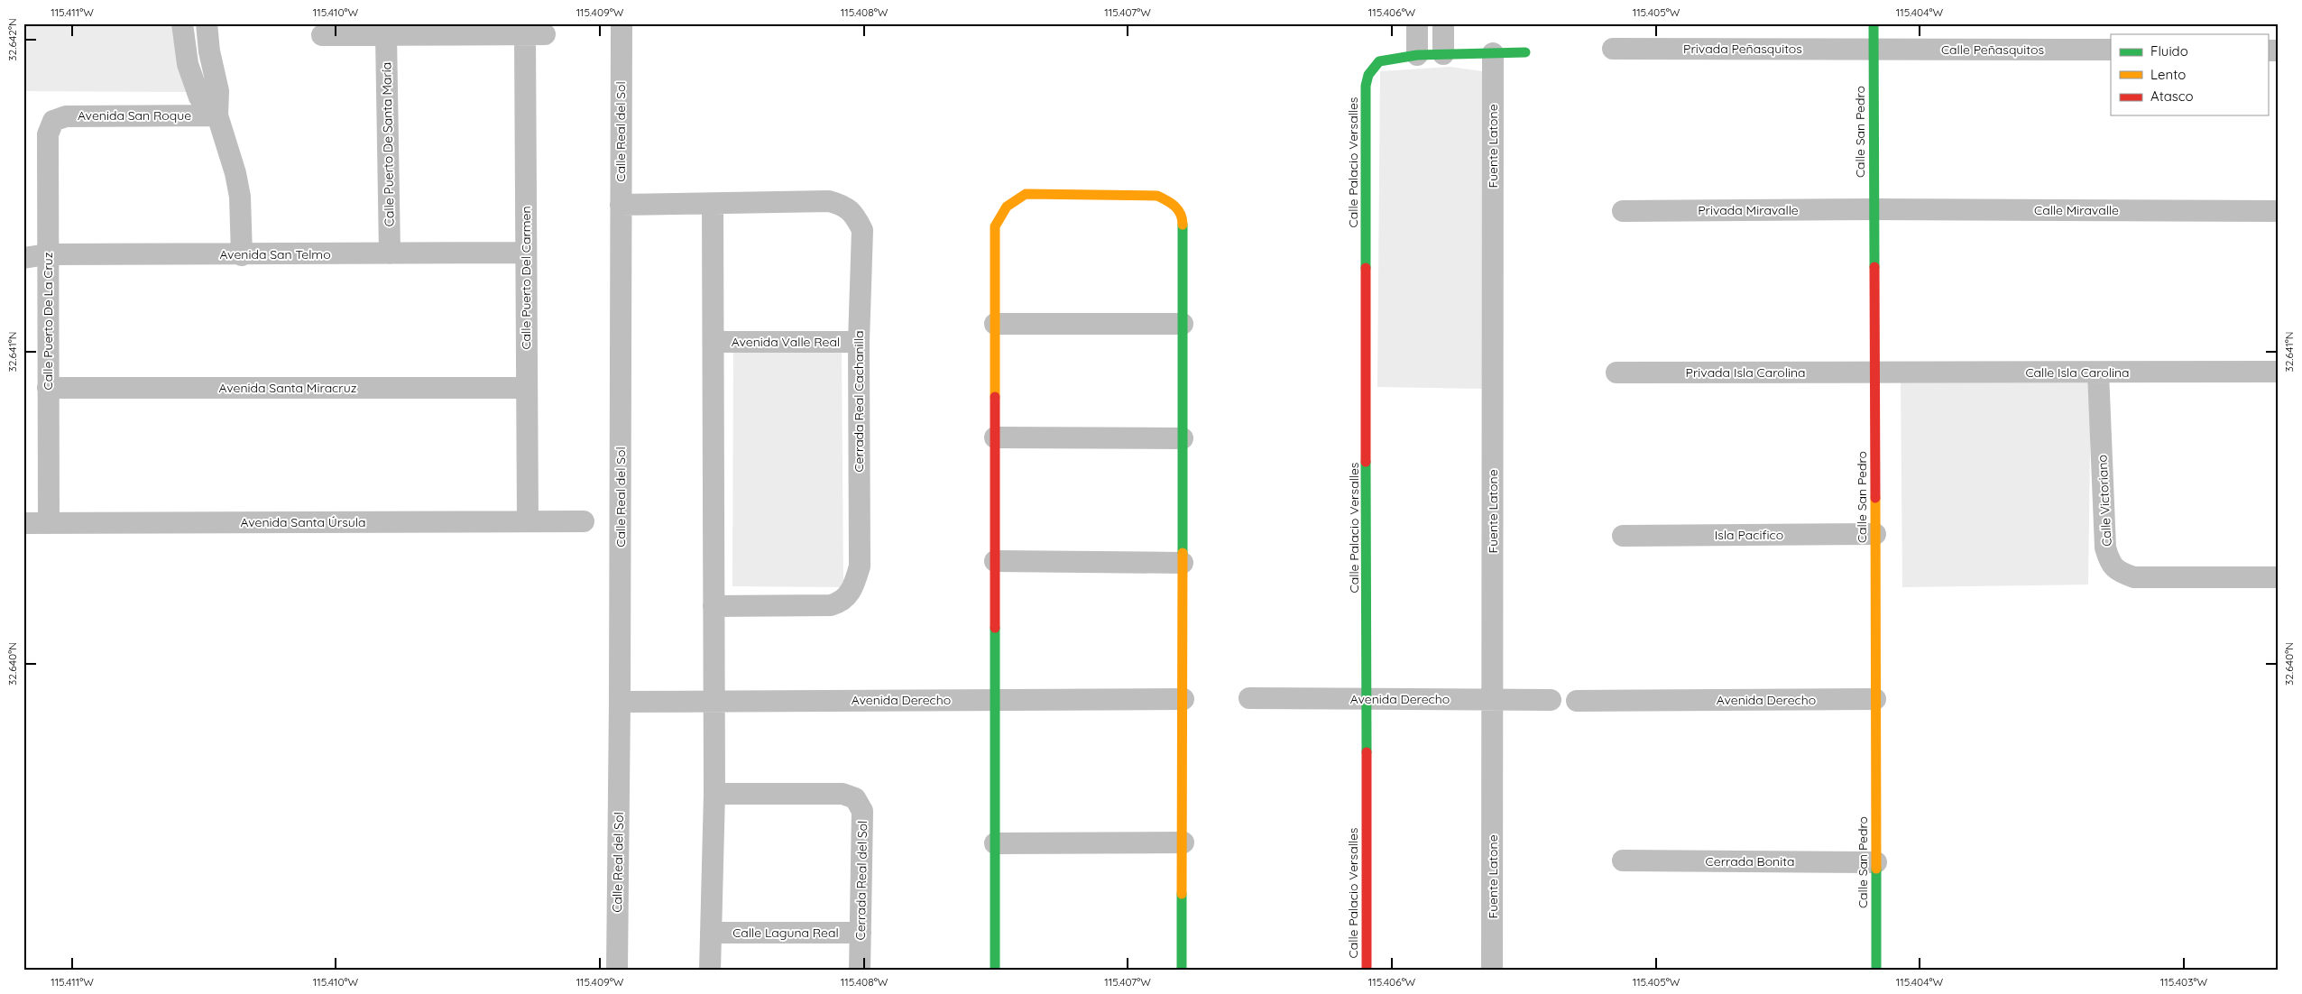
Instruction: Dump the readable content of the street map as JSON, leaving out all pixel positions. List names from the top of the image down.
{
  "streets": {
    "street": [
      "Privada Peñasquitos",
      "Calle Peñasquitos",
      "Avenida San Roque",
      "Calle Real del Sol",
      "Calle San Pedro",
      "Calle Puerto De Santa María",
      "Fuente Latone",
      "Calle Palacio Versalles",
      "Privada Miravalle",
      "Calle Miravalle",
      "Avenida San Telmo",
      "Calle Puerto Del Carmen",
      "Calle Puerto De La Cruz",
      "Avenida Valle Real",
      "Privada Isla Carolina",
      "Calle Isla Carolina",
      "Avenida Santa Miracruz",
      "Cerrada Real Cachanilla",
      "Calle Victoriano",
      "Avenida Santa Úrsula",
      "Isla Pacifico",
      "Avenida Derecho",
      "Cerrada Bonita",
      "Cerrada Real del Sol",
      "Calle Laguna Real"
    ]
  },
  "crossings": [
    ["Privada Peñasquitos", "Calle Peñasquitos"],
    ["Privada Peñasquitos", "Calle San Pedro"],
    ["Calle Peñasquitos", "Calle San Pedro"],
    ["Avenida San Roque", "Calle Puerto De La Cruz"],
    ["Calle Real del Sol", "Cerrada Real Cachanilla"],
    ["Calle Real del Sol", "Avenida Derecho"],
    ["Calle San Pedro", "Privada Miravalle"],
    ["Calle San Pedro", "Calle Miravalle"],
    ["Calle San Pedro", "Privada Isla Carolina"],
    ["Calle San Pedro", "Calle Isla Carolina"],
    ["Calle San Pedro", "Isla Pacifico"],
    ["Calle San Pedro", "Avenida Derecho"],
    ["Calle San Pedro", "Cerrada Bonita"],
    ["Calle Puerto De Santa María", "Avenida San Telmo"],
    ["Calle Puerto De Santa María", "Calle Puerto Del Carmen"],
    ["Fuente Latone", "Avenida Derecho"],
    ["Calle Palacio Versalles", "Avenida Derecho"],
    ["Privada Miravalle", "Calle Miravalle"],
    ["Avenida San Telmo", "Calle Puerto Del Carmen"],
    ["Avenida San Telmo", "Calle Puerto De La Cruz"],
    ["Calle Puerto Del Carmen", "Avenida Santa Miracruz"],
    ["Calle Puerto Del Carmen", "Avenida Santa Úrsula"],
    ["Calle Puerto De La Cruz", "Avenida Santa Miracruz"],
    ["Calle Puerto De La Cruz", "Avenida Santa Úrsula"],
    ["Avenida Valle Real", "Cerrada Real Cachanilla"],
    ["Privada Isla Carolina", "Calle Isla Carolina"],
    ["Calle Isla Carolina", "Calle Victoriano"],
    ["Cerrada Real del Sol", "Calle Laguna Real"]
  ],
  "legend": ["Fluido", "Lento", "Atasco"],
  "coordinates": [
    "115.411°W",
    "115.410°W",
    "115.409°W",
    "115.408°W",
    "115.407°W",
    "115.406°W",
    "115.405°W",
    "115.404°W",
    "32.642°N",
    "32.641°N",
    "32.640°N",
    "115.403°W"
  ]
}
